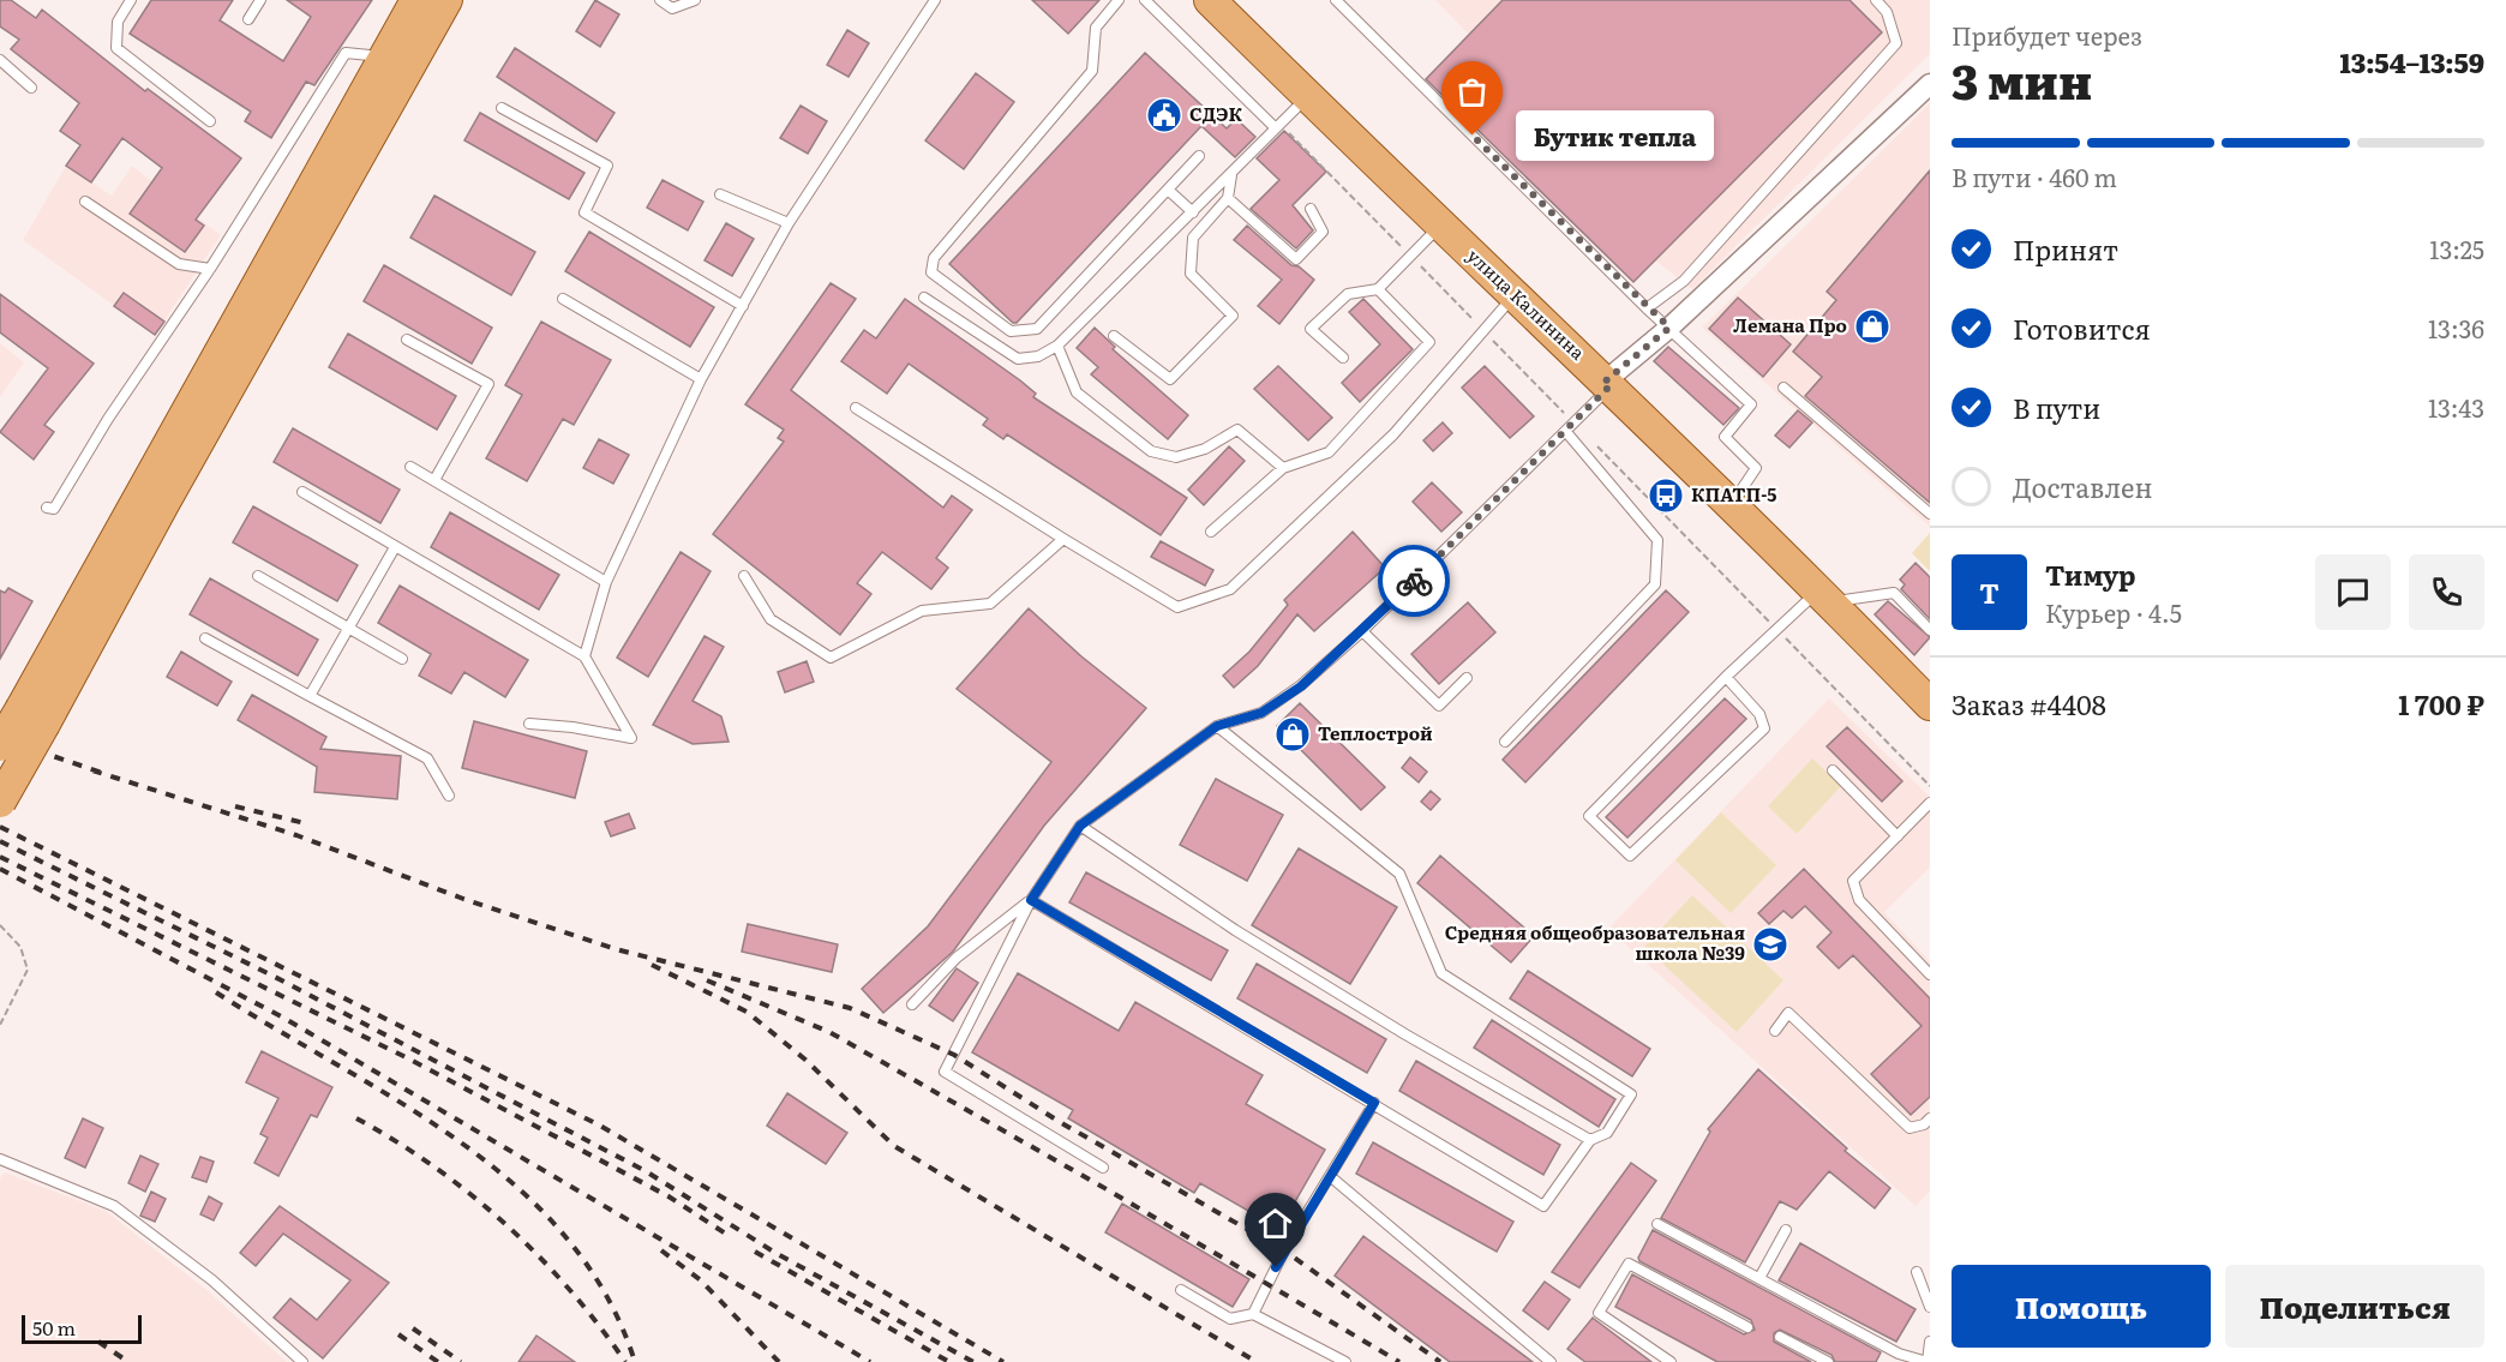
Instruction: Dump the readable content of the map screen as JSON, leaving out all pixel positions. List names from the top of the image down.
{
  "streets": {
    "main road": ["улица Калинина"]
  },
  "places": {
    "public building": ["СДЭК"],
    "other": ["Бутик тепла"],
    "shop": ["Лемана Про", "Теплострой"],
    "bus stop": ["КПАТП-5"],
    "school or university": ["Средняя общеобразовательная школа №39"]
  },
  "scale_bar": "50 m",
  "page": {
    "heading": ["3 мин", "Прибудет через", "13:54–13:59"],
    "panel": [
      "Тимур",
      "Курьер · 4.5",
      "Заказ #4408",
      "1 700 ₽"
    ],
    "bubble": "Бутик тепла",
    "bar": "В пути · 460 m",
    "list": [
      ["Принят", "13:25"],
      ["Готовится", "13:36"],
      ["В пути", "13:43"],
      "Доставлен"
    ],
    "round": "Т",
    "buttons": ["Помощь", "Поделиться"],
    "scale": "50 m"
  }
}
